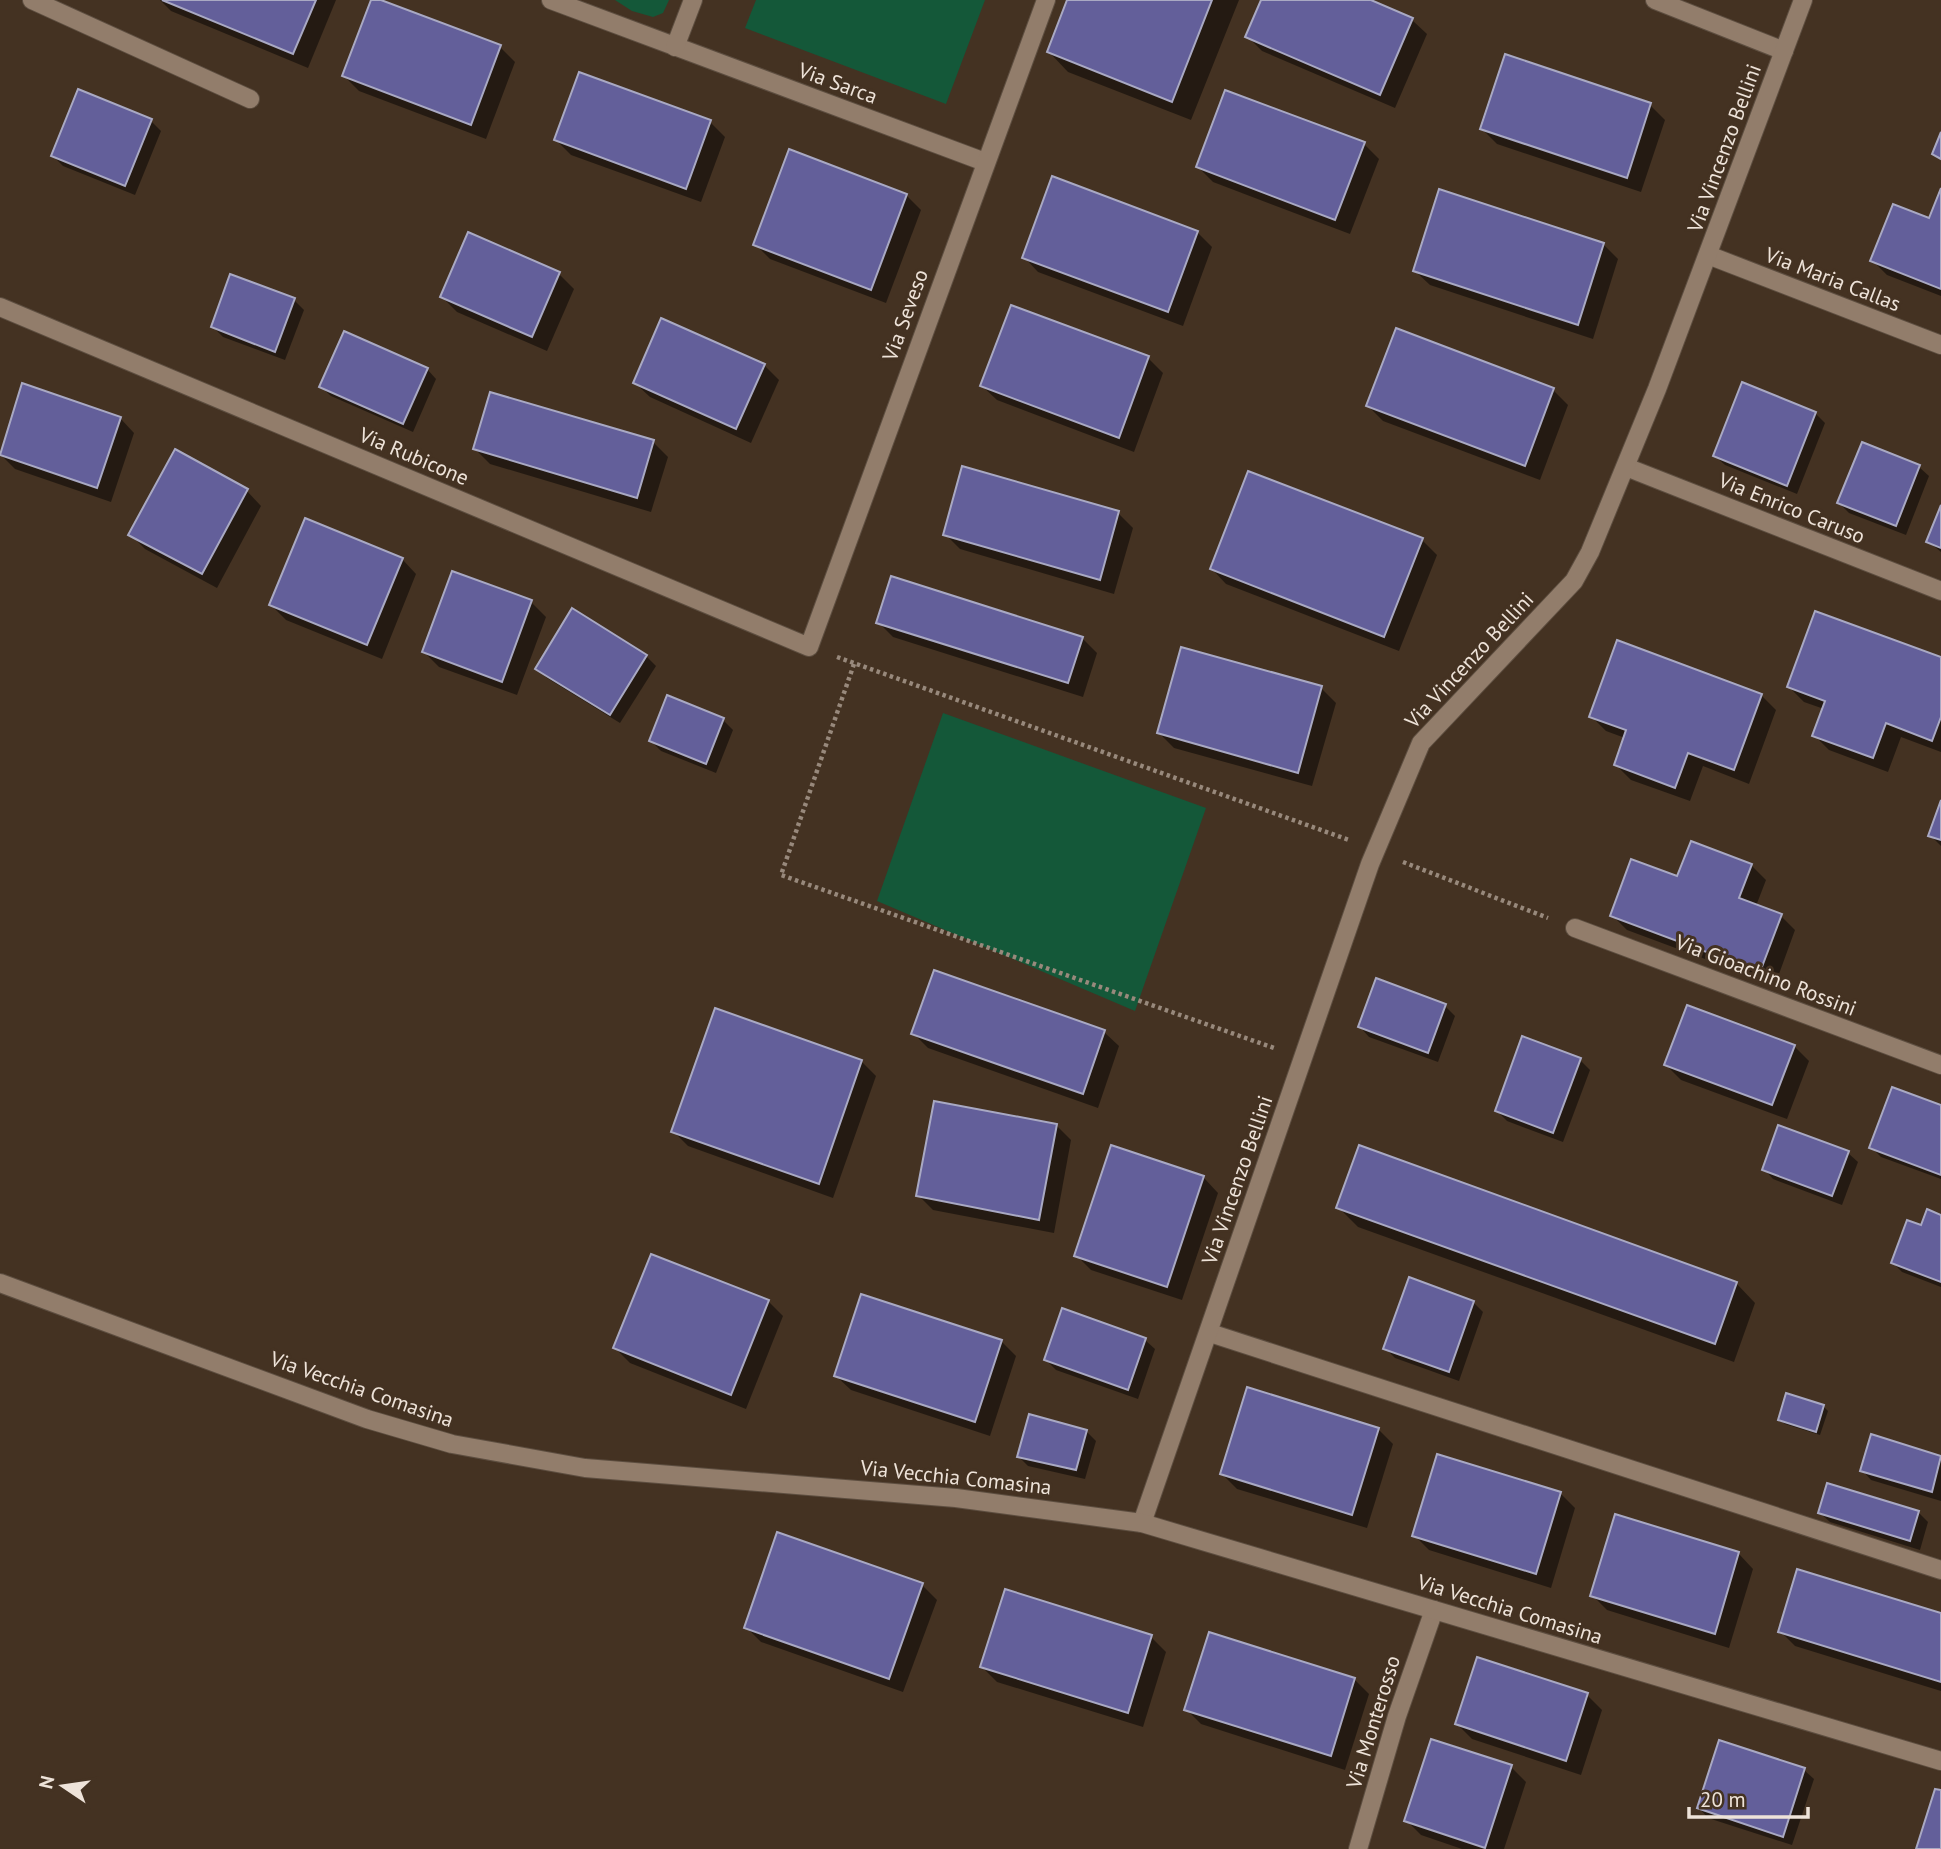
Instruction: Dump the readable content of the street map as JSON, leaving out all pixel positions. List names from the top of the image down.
{
  "streets": {
    "street": [
      "Via Sarca",
      "Via Vincenzo Bellini",
      "Via Maria Callas",
      "Via Seveso",
      "Via Rubicone",
      "Via Enrico Caruso",
      "Via Gioachino Rossini",
      "Via Vecchia Comasina",
      "Via Monterosso"
    ]
  },
  "crossings": [
    ["Via Sarca", "Via Seveso"],
    ["Via Vincenzo Bellini", "Via Maria Callas"],
    ["Via Vincenzo Bellini", "Via Enrico Caruso"],
    ["Via Vincenzo Bellini", "Via Vecchia Comasina"],
    ["Via Seveso", "Via Rubicone"],
    ["Via Vecchia Comasina", "Via Monterosso"]
  ],
  "scale_bar": "20 m",
  "north": "left"
}
